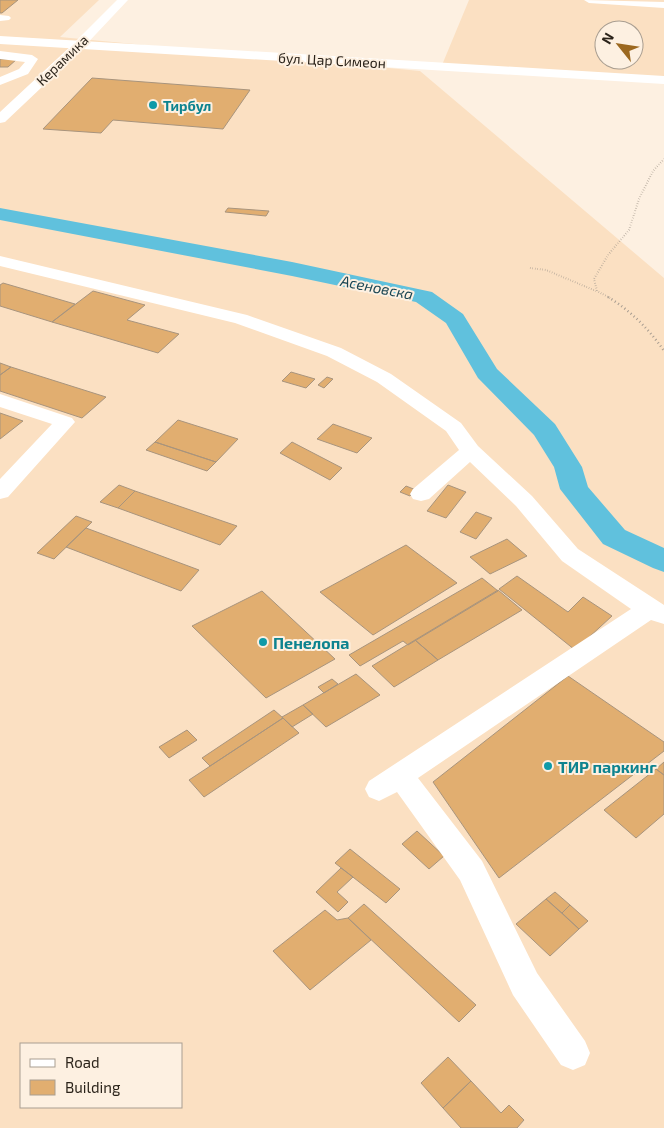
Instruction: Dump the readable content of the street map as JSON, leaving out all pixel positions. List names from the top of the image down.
{
  "streets": {
    "main road": ["бул. Цар Симеон"],
    "street": ["Керамика"]
  },
  "crossings": [
    ["Керамика", "бул. Цар Симеон"]
  ],
  "water": ["Асеновска"],
  "places": ["Тирбул", "Пенелопа", "ТИР паркинг"],
  "legend": ["Road", "Building"],
  "north": "top left"
}
